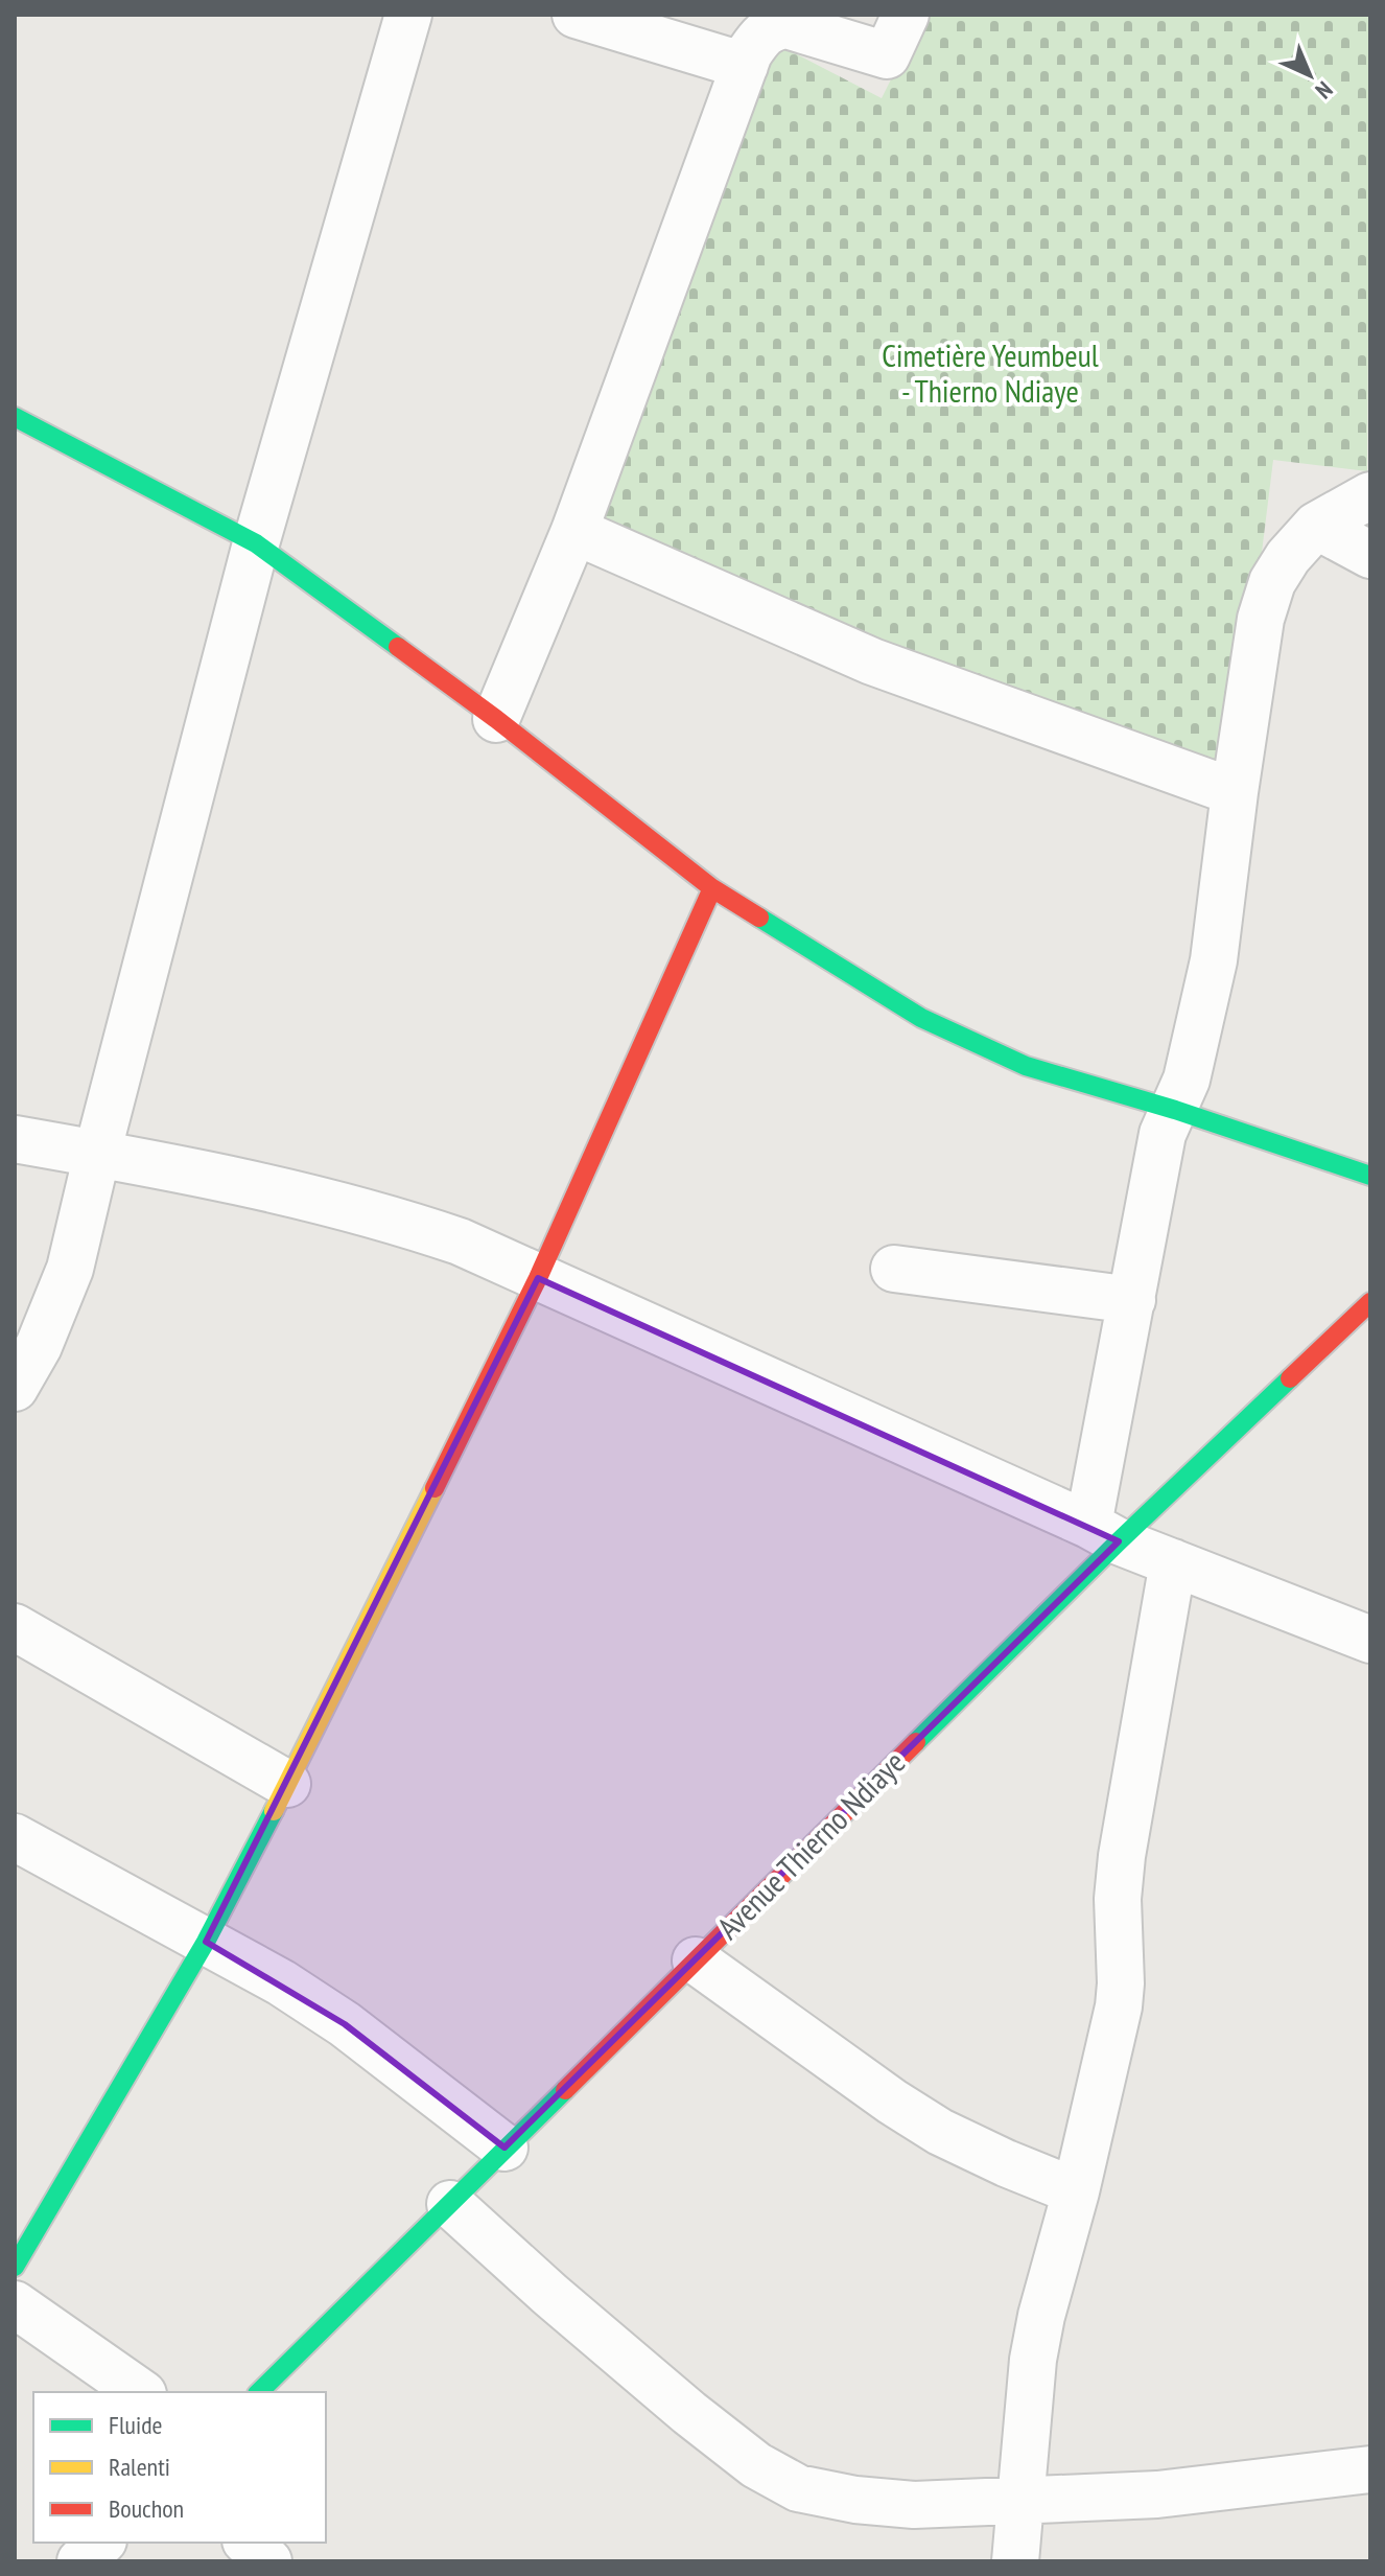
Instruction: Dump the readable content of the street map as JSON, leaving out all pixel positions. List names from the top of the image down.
{
  "streets": {
    "street": ["Avenue Thierno Ndiaye"]
  },
  "parks": ["Cimetière Yeumbeul - Thierno Ndiaye"],
  "legend": ["Fluide", "Ralenti", "Bouchon"],
  "north": "bottom right"
}
